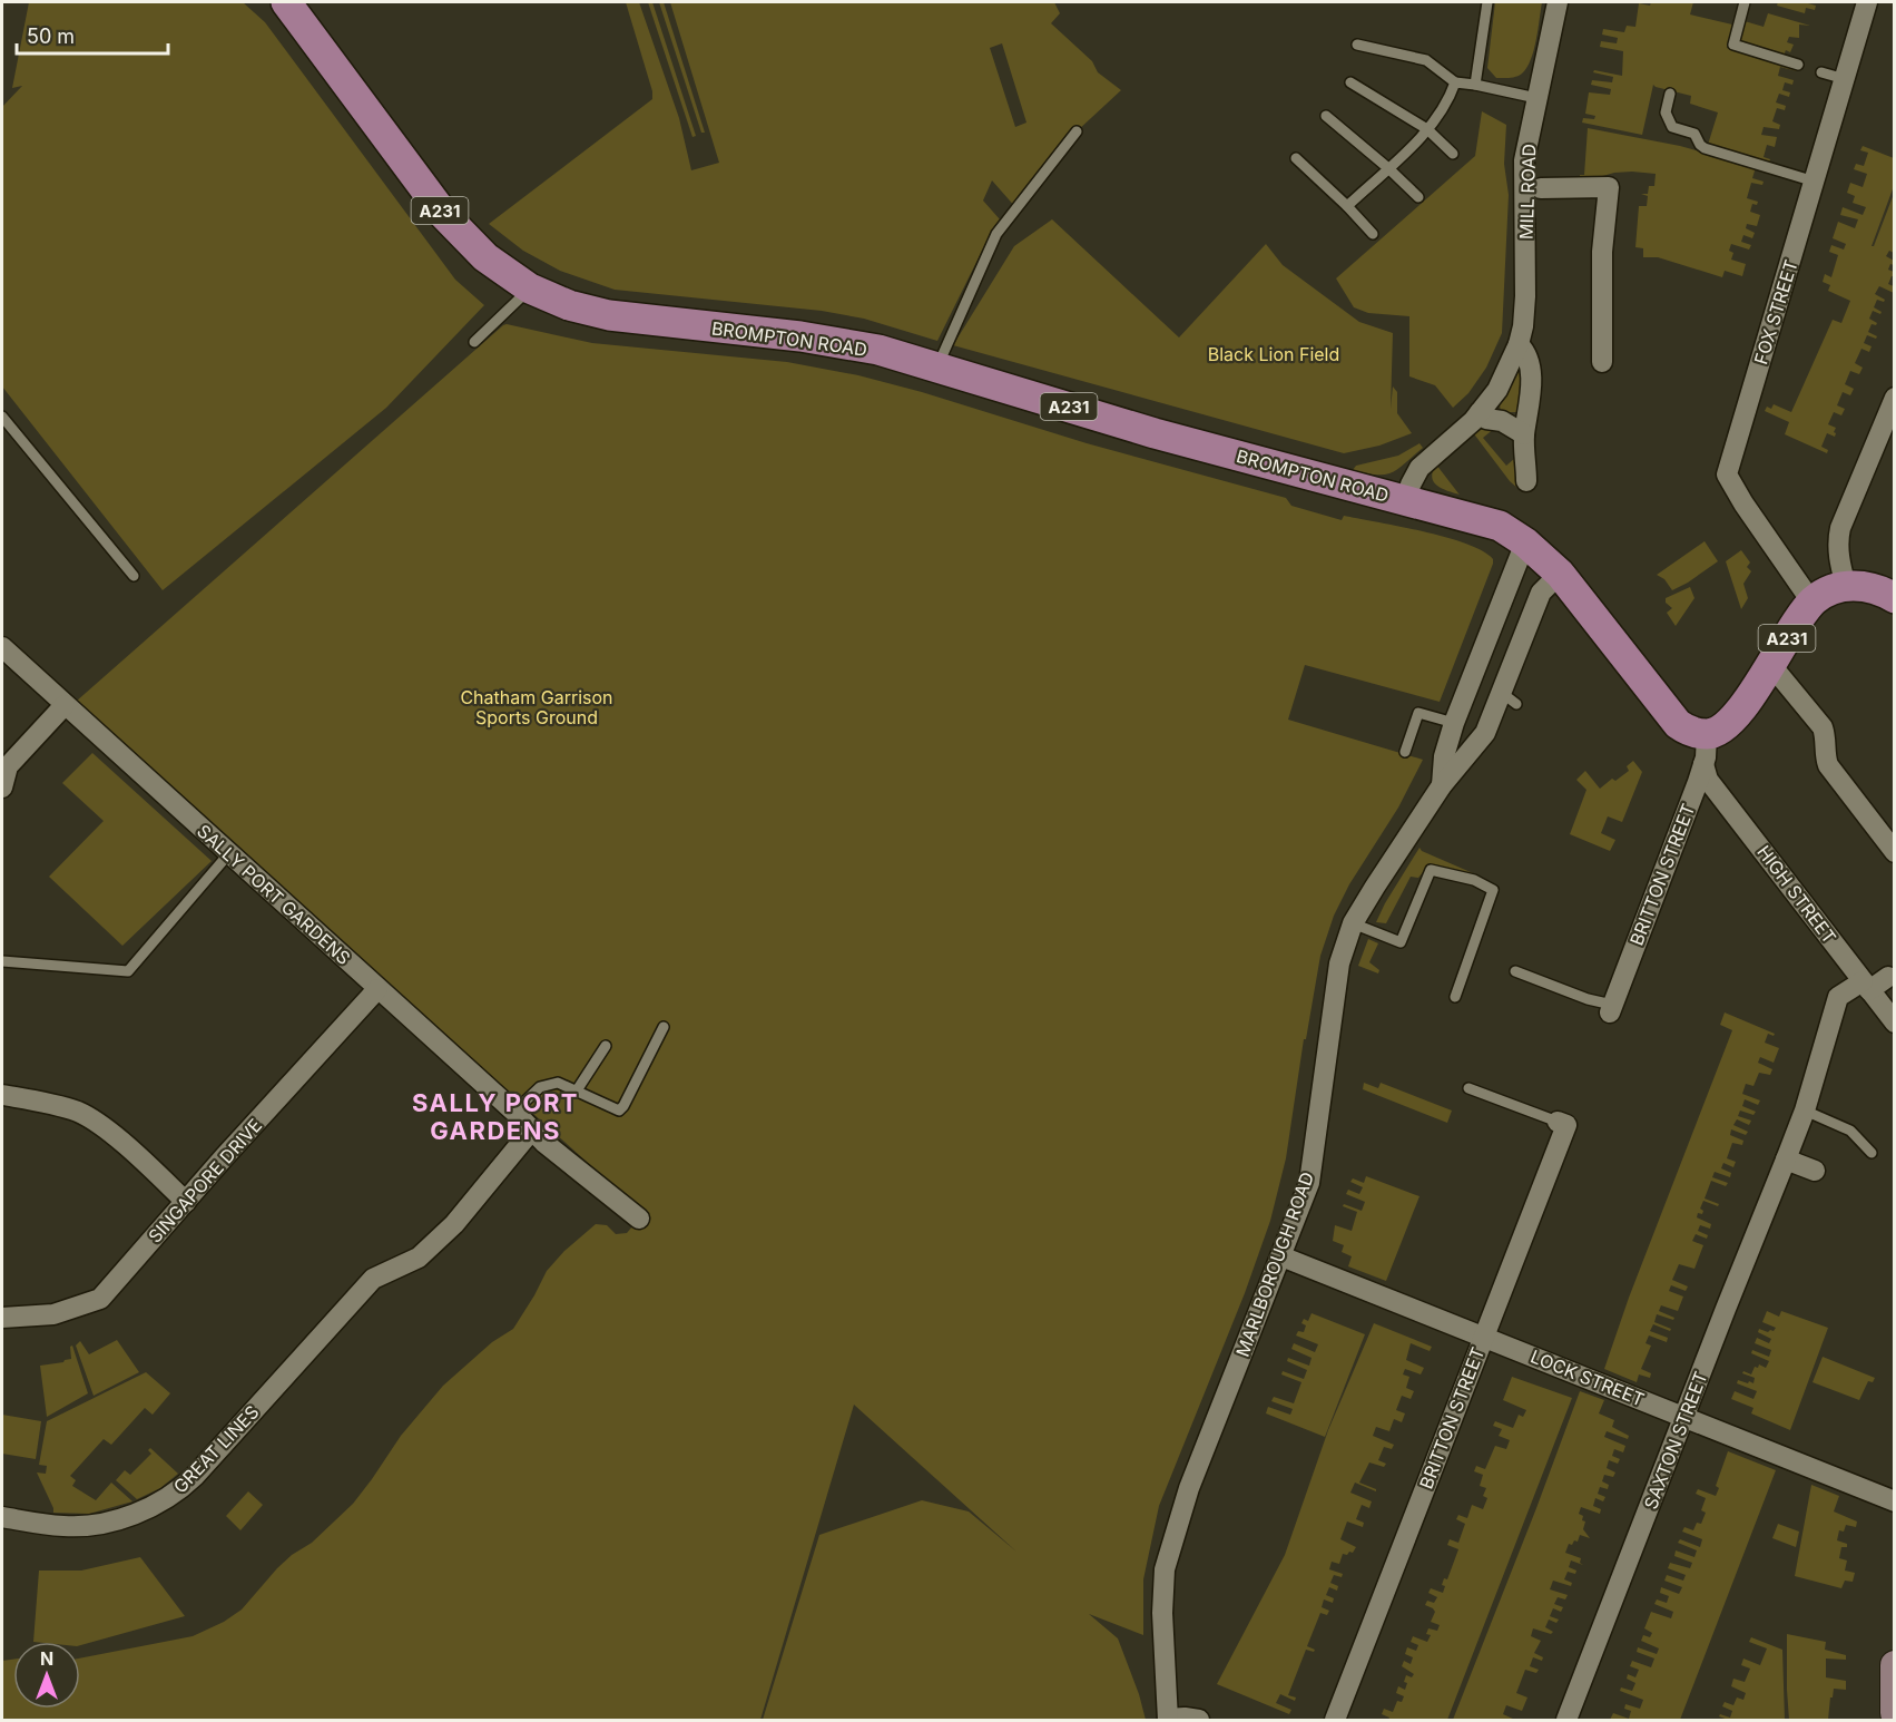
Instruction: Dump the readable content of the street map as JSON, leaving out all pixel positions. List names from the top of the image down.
{
  "streets": {
    "main road": ["A231", "BROMPTON ROAD"],
    "street": [
      "MILL ROAD",
      "FOX STREET",
      "BRITTON STREET",
      "SALLY PORT GARDENS",
      "HIGH STREET",
      "SINGAPORE DRIVE",
      "MARLBOROUGH ROAD",
      "LOCK STREET",
      "SAXTON STREET",
      "GREAT LINES"
    ]
  },
  "crossings": [
    ["MILL ROAD", "BROMPTON ROAD"],
    ["A231", "FOX STREET"],
    ["A231", "BROMPTON ROAD"],
    ["A231", "BRITTON STREET"],
    ["A231", "MARLBOROUGH ROAD"],
    ["BROMPTON ROAD", "MARLBOROUGH ROAD"],
    ["BRITTON STREET", "HIGH STREET"],
    ["BRITTON STREET", "LOCK STREET"],
    ["SALLY PORT GARDENS", "SINGAPORE DRIVE"],
    ["SALLY PORT GARDENS", "GREAT LINES"],
    ["HIGH STREET", "SAXTON STREET"],
    ["MARLBOROUGH ROAD", "LOCK STREET"],
    ["LOCK STREET", "SAXTON STREET"]
  ],
  "districts": ["SALLY PORT GARDENS"],
  "parks": ["Black Lion Field", "Chatham Garrison Sports Ground"],
  "scale_bar": "50 m",
  "north": "top"
}
